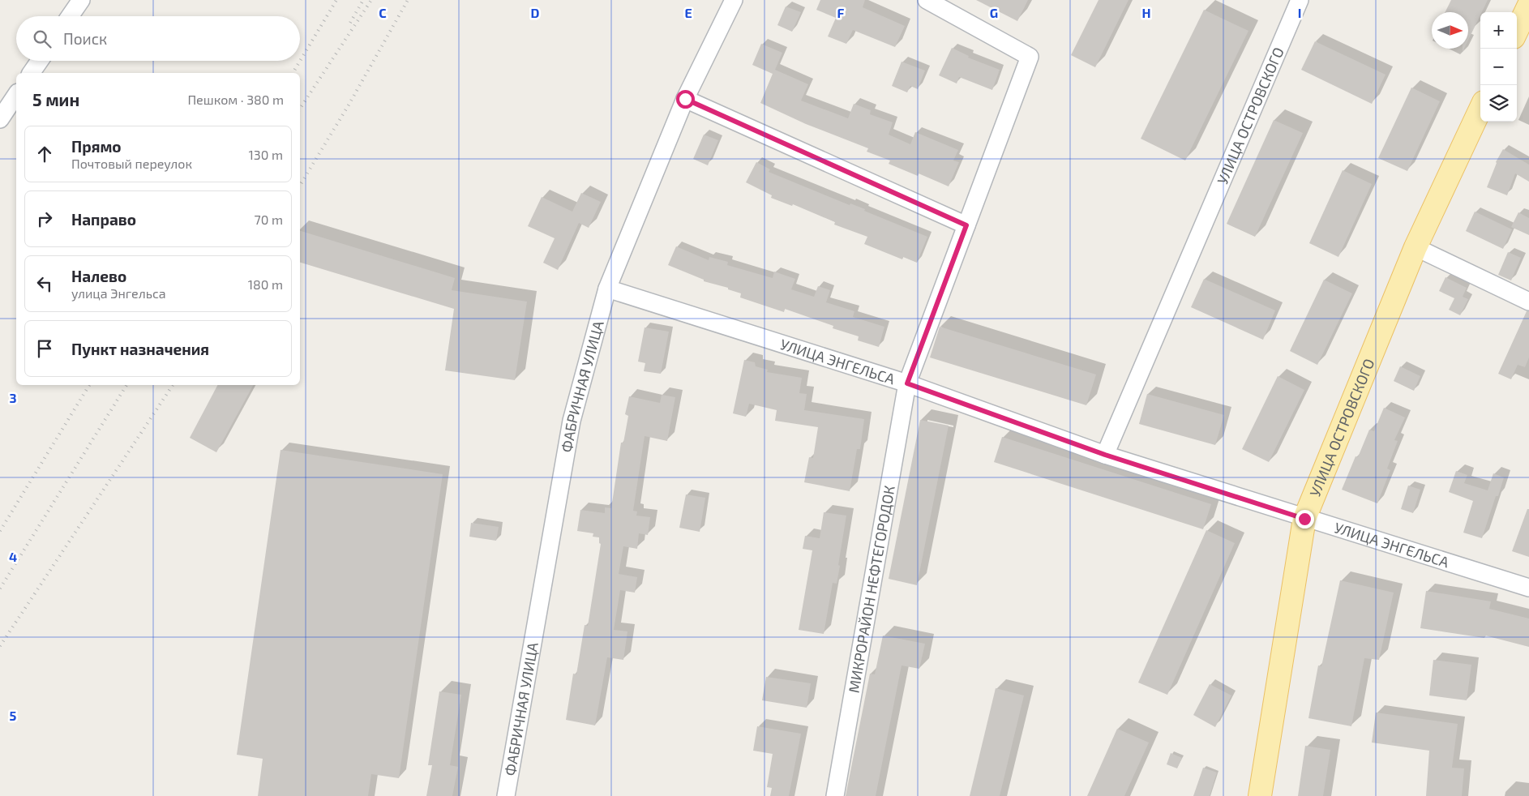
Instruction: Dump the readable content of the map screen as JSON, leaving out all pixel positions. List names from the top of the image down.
{
  "streets": {
    "main road": ["УЛИЦА ОСТРОВСКОГО"],
    "street": ["УЛИЦА ЭНГЕЛЬСА", "ФАБРИЧНАЯ УЛИЦА", "МИКРОРАЙОН НЕФТЕГОРОДОК"]
  },
  "crossings": [
    ["УЛИЦА ОСТРОВСКОГО", "УЛИЦА ЭНГЕЛЬСА"],
    ["УЛИЦА ЭНГЕЛЬСА", "ФАБРИЧНАЯ УЛИЦА"],
    ["УЛИЦА ЭНГЕЛЬСА", "МИКРОРАЙОН НЕФТЕГОРОДОК"]
  ],
  "north": "right",
  "page": {
    "map_buttons": ["+", "−"],
    "search": "Поиск",
    "heading": ["5 мин", "Пешком · 380 m"],
    "list": [
      ["Прямо", "Почтовый переулок", "130 m"],
      ["Направо", "70 m"],
      ["Налево", "улица Энгельса", "180 m"],
      "Пункт назначения"
    ]
  },
  "grid": {
    "columns": [
      "C",
      "D",
      "E",
      "F",
      "G",
      "H",
      "I"
    ],
    "rows": ["3", "4", "5"]
  }
}
